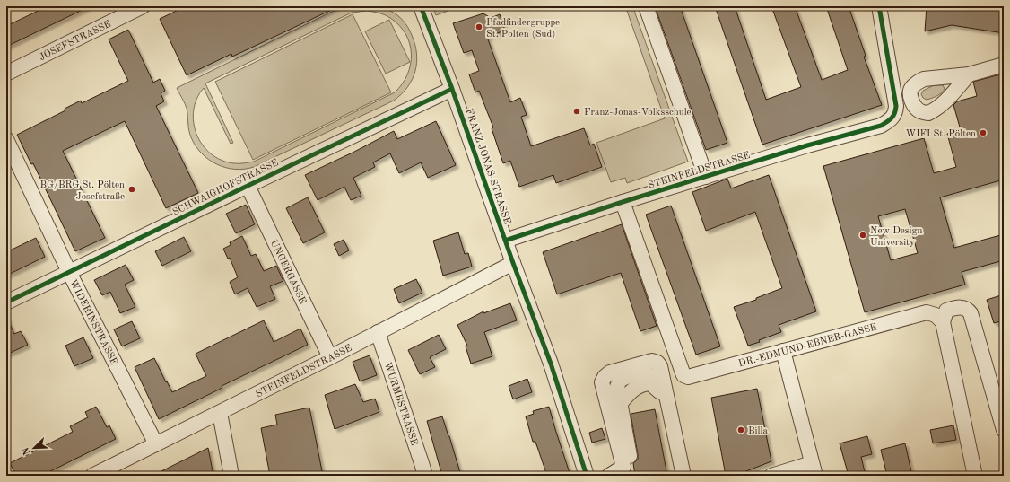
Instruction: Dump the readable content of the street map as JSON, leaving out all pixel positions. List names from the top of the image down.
{
  "streets": {
    "street": [
      "JOSEFSTRASSE",
      "FRANZ JONAS-STRASSE",
      "STEINFELDSTRASSE",
      "SCHWAIGHOFSTRASSE",
      "UNGERGASSE",
      "WIDERINSTRASSE",
      "DR.-EDMUND-EBNER-GASSE",
      "WURMBSTRASSE"
    ]
  },
  "crossings": [
    ["FRANZ JONAS-STRASSE", "STEINFELDSTRASSE"],
    ["FRANZ JONAS-STRASSE", "SCHWAIGHOFSTRASSE"],
    ["STEINFELDSTRASSE", "UNGERGASSE"],
    ["STEINFELDSTRASSE", "WIDERINSTRASSE"],
    ["STEINFELDSTRASSE", "DR.-EDMUND-EBNER-GASSE"],
    ["STEINFELDSTRASSE", "WURMBSTRASSE"],
    ["SCHWAIGHOFSTRASSE", "UNGERGASSE"],
    ["SCHWAIGHOFSTRASSE", "WIDERINSTRASSE"]
  ],
  "places": [
    "Pfadfindergruppe St. Pölten (Süd)",
    "Franz-Jonas-Volksschule",
    "WIFI St. Pölten",
    "BG/BRG St. Pölten Josefstraße",
    "New Design University",
    "Billa"
  ],
  "north": "bottom left"
}
